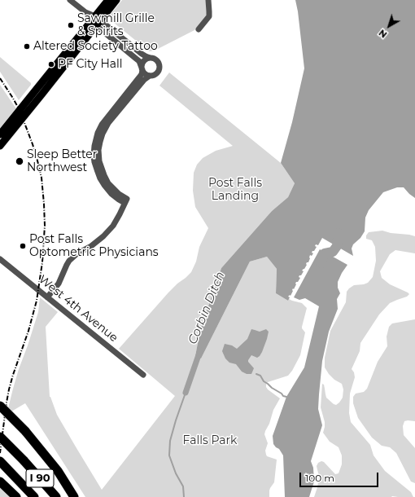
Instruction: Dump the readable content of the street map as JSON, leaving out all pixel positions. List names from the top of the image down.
{
  "streets": {
    "highway": ["I 90"],
    "street": ["West 4th Avenue"]
  },
  "water": ["Corbin Ditch"],
  "parks": ["Post Falls Landing", "Falls Park"],
  "places": [
    "Sawmill Grille & Spirits",
    "Altered Society Tattoo",
    "PF City Hall",
    "Sleep Better Northwest",
    "Post Falls Optometric Physicians"
  ],
  "scale_bar": "100 m",
  "north": "bottom left"
}
